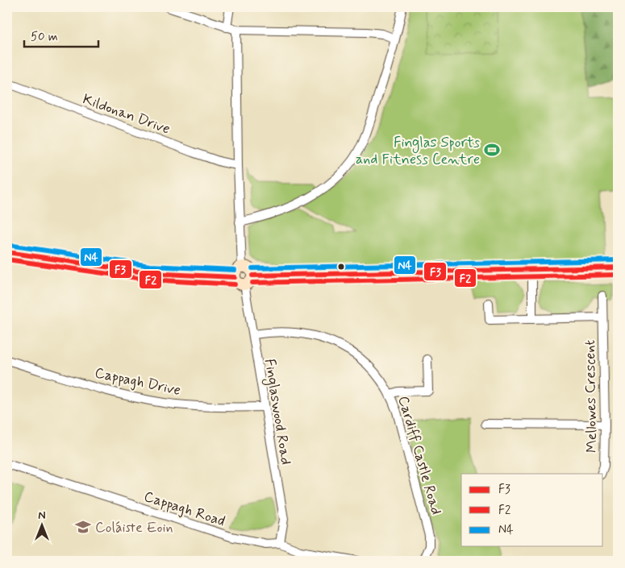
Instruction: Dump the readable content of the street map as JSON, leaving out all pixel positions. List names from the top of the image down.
{
  "streets": {
    "street": [
      "Kildonan Drive",
      "Cappagh Drive",
      "Mellowes Crescent",
      "Finglaswood Road",
      "Cardiff Castle Road",
      "Cappagh Road"
    ]
  },
  "crossings": [
    ["Cappagh Drive", "Finglaswood Road"],
    ["Finglaswood Road", "Cardiff Castle Road"],
    ["Finglaswood Road", "Cappagh Road"]
  ],
  "places": {
    "sports": ["Finglas Sports and Fitness Centre"],
    "school or university": ["Coláiste Eoin"]
  },
  "lines": ["transit line N4", "transit line F3", "transit line F2"],
  "legend": ["F3", "F2", "N4"],
  "scale_bar": "50 m",
  "north": "top"
}
